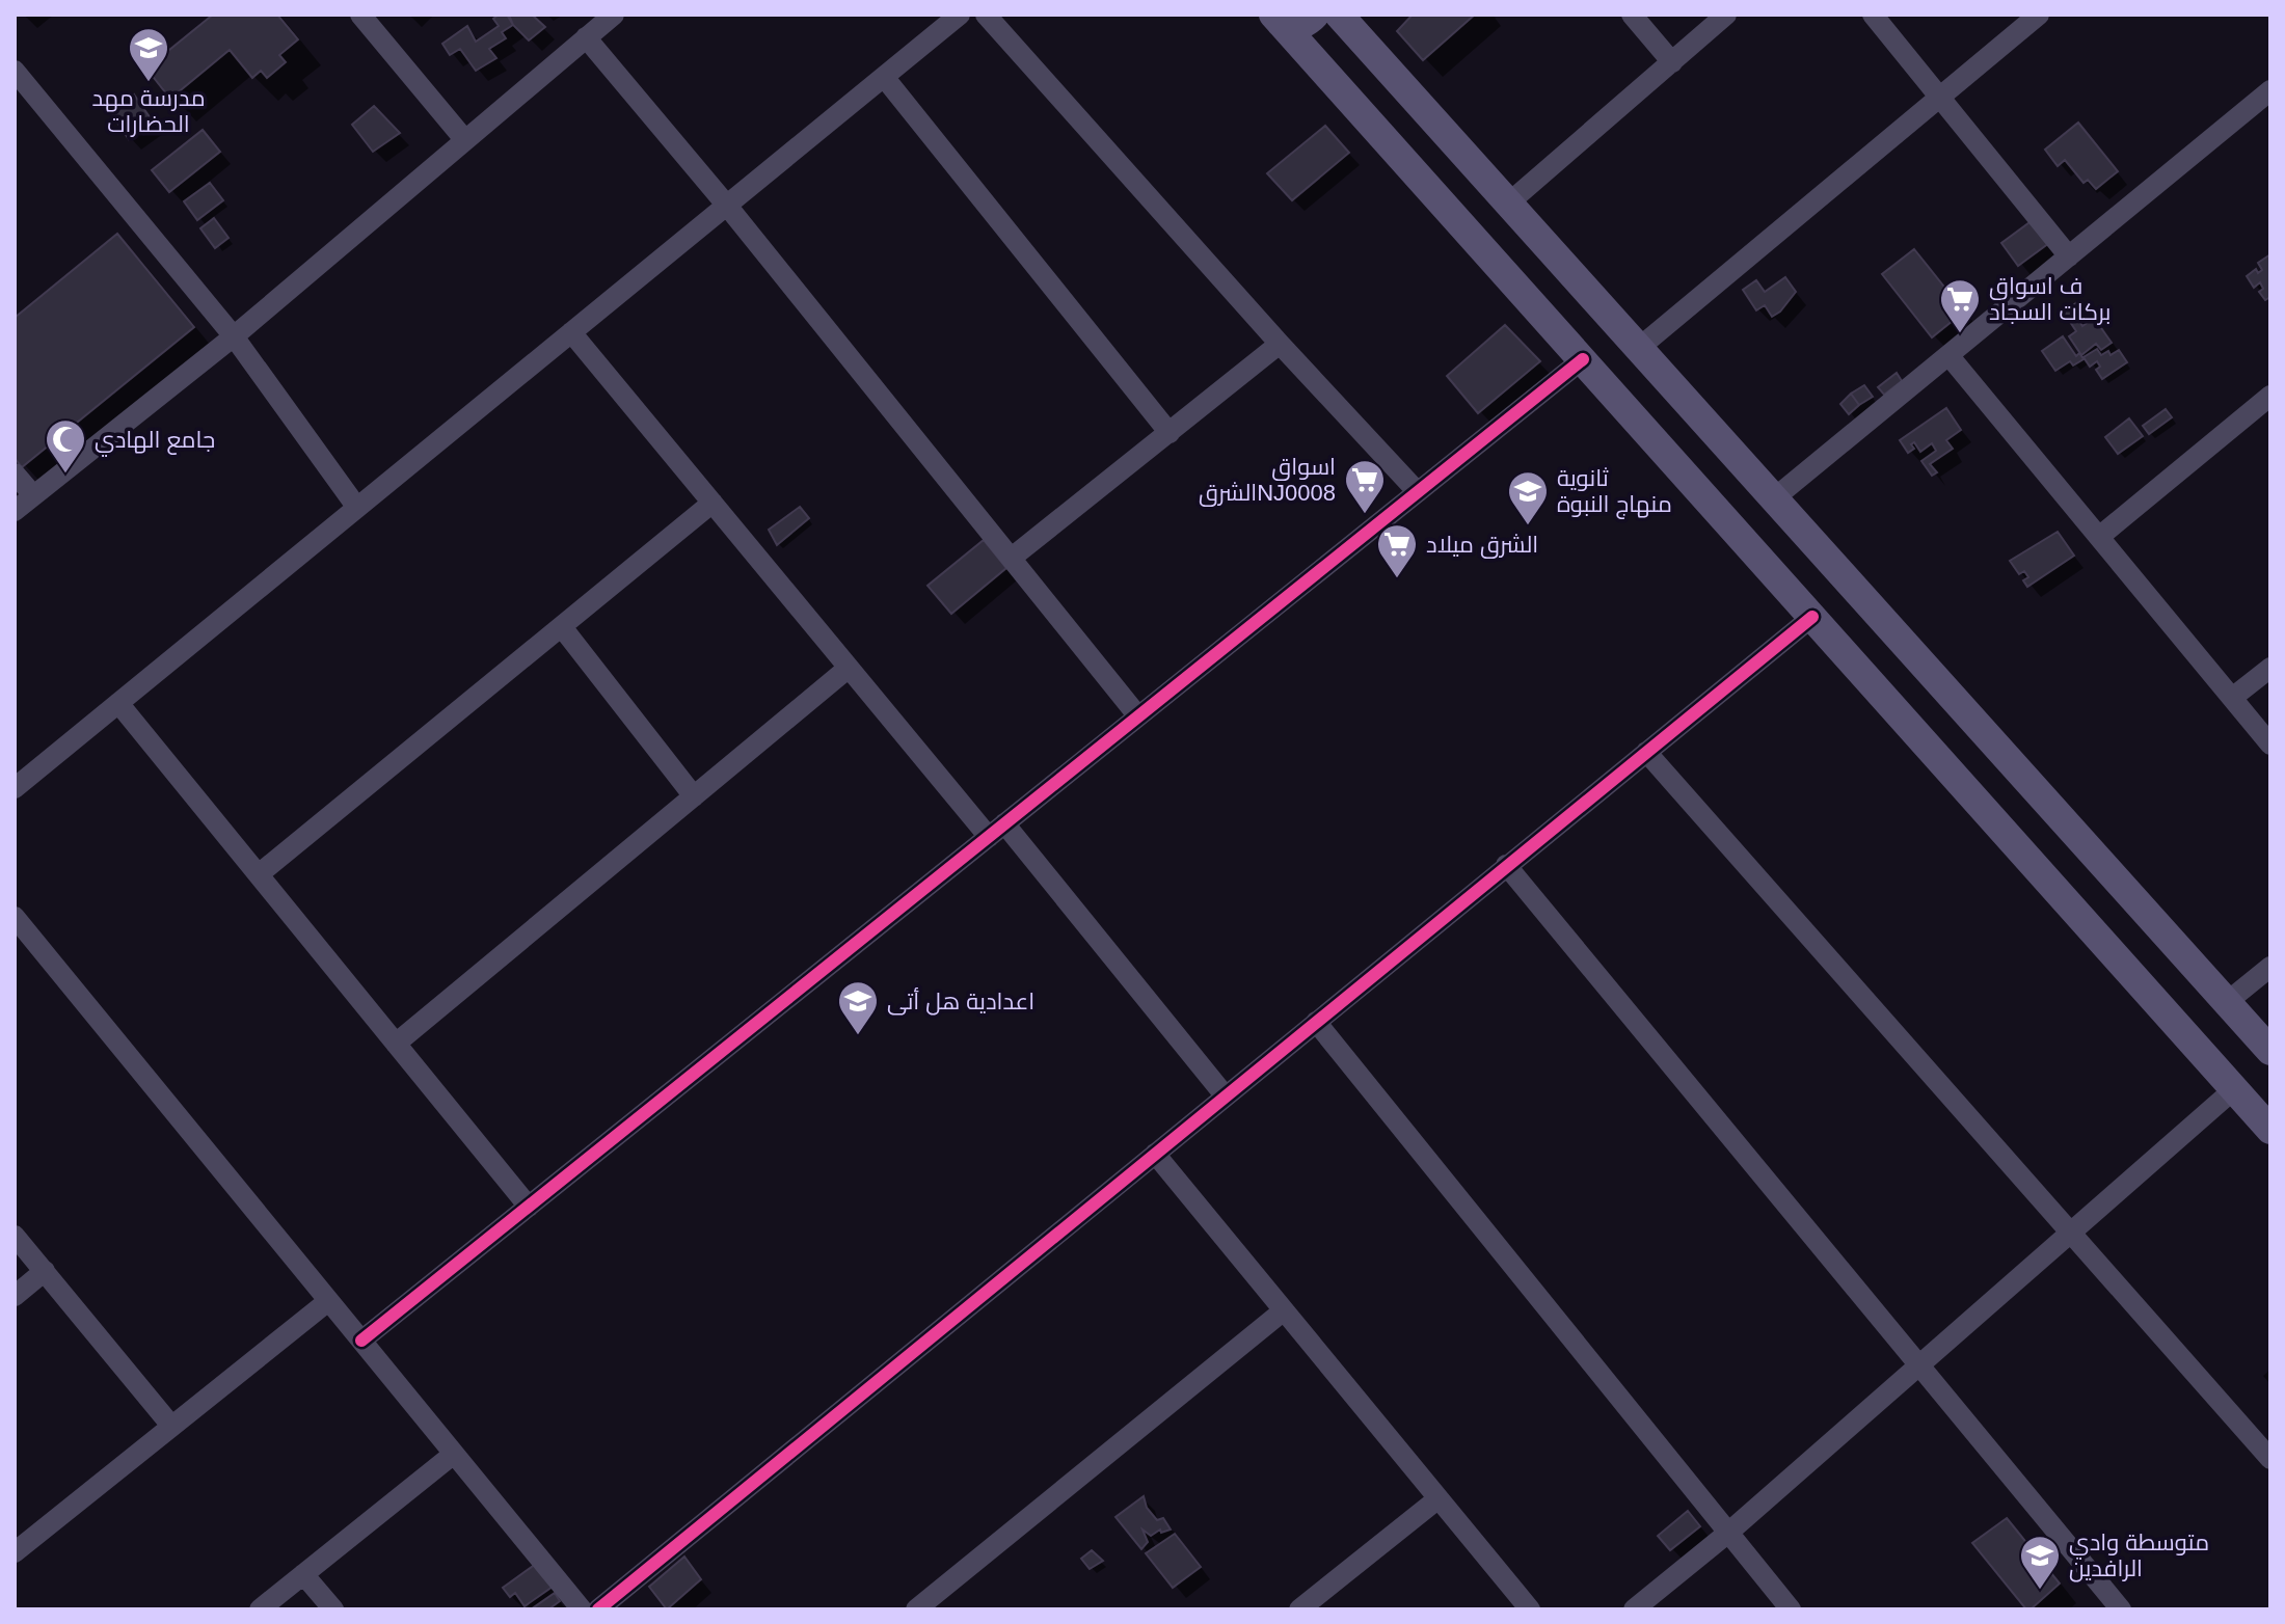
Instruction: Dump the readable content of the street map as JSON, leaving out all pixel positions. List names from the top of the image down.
{
  "places": {
    "school or university": [
      "مدرسة مهد الحضارات",
      "ثانوية منهاج النبوة",
      "اعدادية هل أتى",
      "متوسطة وادي الرافدين"
    ],
    "supermarket": ["ف اسواق بركات السجاد", "اسواق الشرقNJ0008", "الشرق ميلاد"],
    "mosque": ["جامع الهادي"]
  }
}
